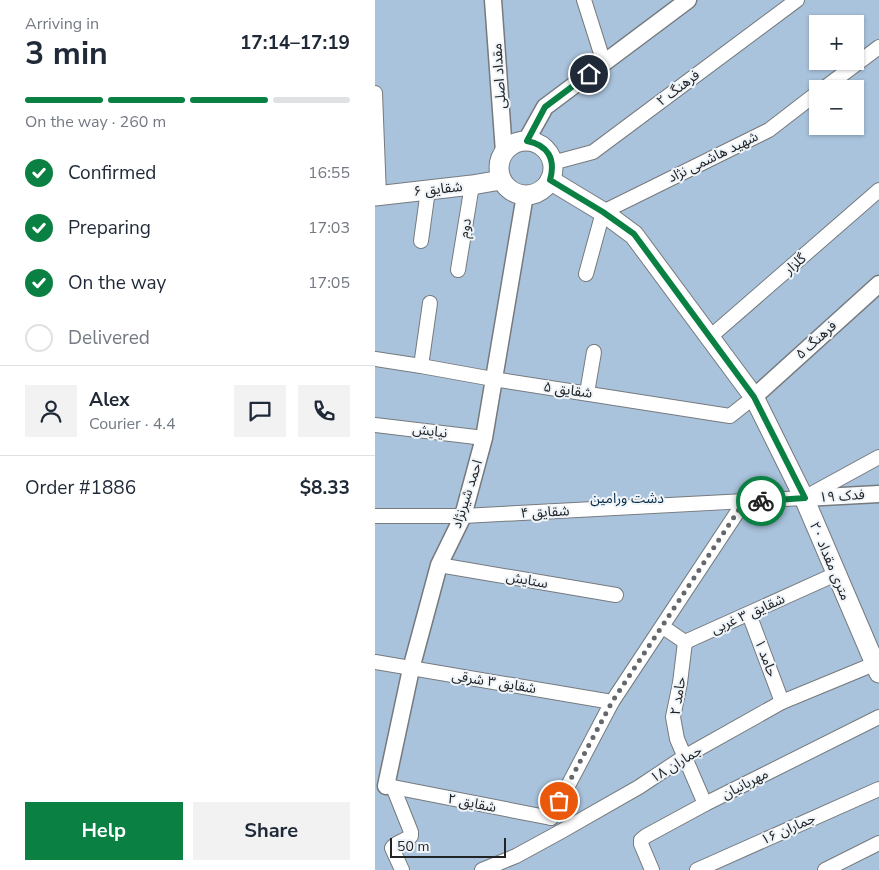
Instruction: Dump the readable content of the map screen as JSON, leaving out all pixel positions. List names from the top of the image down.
{
  "streets": {
    "main road": ["شقایق ۶", "۲۰ متری مقداد"],
    "street": [
      "مقداد اصلی",
      "فرهنگ ۲",
      "شهید هاشمی نژاد",
      "دوم",
      "گلزار",
      "فرهنگ ۵",
      "شقایق ۵",
      "نیایش",
      "احمد شیرنژاد",
      "فدک ۱۹",
      "شقایق ۴",
      "ستایش",
      "شقایق ۳ غربی",
      "حامد ۱",
      "شقایق ۳ شرقی",
      "حامد ۲",
      "جماران ۱۸",
      "مهربانیان",
      "شقایق ۲",
      "جماران ۱۶"
    ]
  },
  "crossings": [
    ["مقداد اصلی", "فرهنگ ۲"],
    ["مقداد اصلی", "شقایق ۶"],
    ["مقداد اصلی", "احمد شیرنژاد"],
    ["مقداد اصلی", "۲۰ متری مقداد"],
    ["فرهنگ ۲", "شقایق ۶"],
    ["فرهنگ ۲", "احمد شیرنژاد"],
    ["فرهنگ ۲", "۲۰ متری مقداد"],
    ["شهید هاشمی نژاد", "۲۰ متری مقداد"],
    ["شقایق ۶", "دوم"],
    ["شقایق ۶", "احمد شیرنژاد"],
    ["شقایق ۶", "۲۰ متری مقداد"],
    ["گلزار", "۲۰ متری مقداد"],
    ["فرهنگ ۵", "شقایق ۵"],
    ["فرهنگ ۵", "۲۰ متری مقداد"],
    ["شقایق ۵", "احمد شیرنژاد"],
    ["شقایق ۵", "۲۰ متری مقداد"],
    ["نیایش", "احمد شیرنژاد"],
    ["احمد شیرنژاد", "شقایق ۴"],
    ["احمد شیرنژاد", "۲۰ متری مقداد"],
    ["احمد شیرنژاد", "ستایش"],
    ["احمد شیرنژاد", "شقایق ۳ شرقی"],
    ["احمد شیرنژاد", "شقایق ۲"],
    ["فدک ۱۹", "شقایق ۴"],
    ["فدک ۱۹", "۲۰ متری مقداد"],
    ["شقایق ۴", "۲۰ متری مقداد"],
    ["۲۰ متری مقداد", "شقایق ۳ غربی"],
    ["۲۰ متری مقداد", "جماران ۱۸"],
    ["شقایق ۳ غربی", "حامد ۱"],
    ["شقایق ۳ غربی", "حامد ۲"],
    ["حامد ۱", "جماران ۱۸"],
    ["حامد ۲", "جماران ۱۸"],
    ["حامد ۲", "مهربانیان"]
  ],
  "parks": ["دشت ورامین"],
  "scale_bar": "50 m",
  "page": {
    "heading": ["3 min", "Arriving in", "17:14–17:19"],
    "panel": [
      "Alex",
      "Courier · 4.4",
      "Order #1886",
      "$8.33"
    ],
    "map_buttons": ["+", "−"],
    "bar": "On the way · 260 m",
    "list": [
      ["Confirmed", "16:55"],
      ["Preparing", "17:03"],
      ["On the way", "17:05"],
      "Delivered"
    ],
    "buttons": ["Help", "Share"],
    "scale": "50 m"
  }
}
